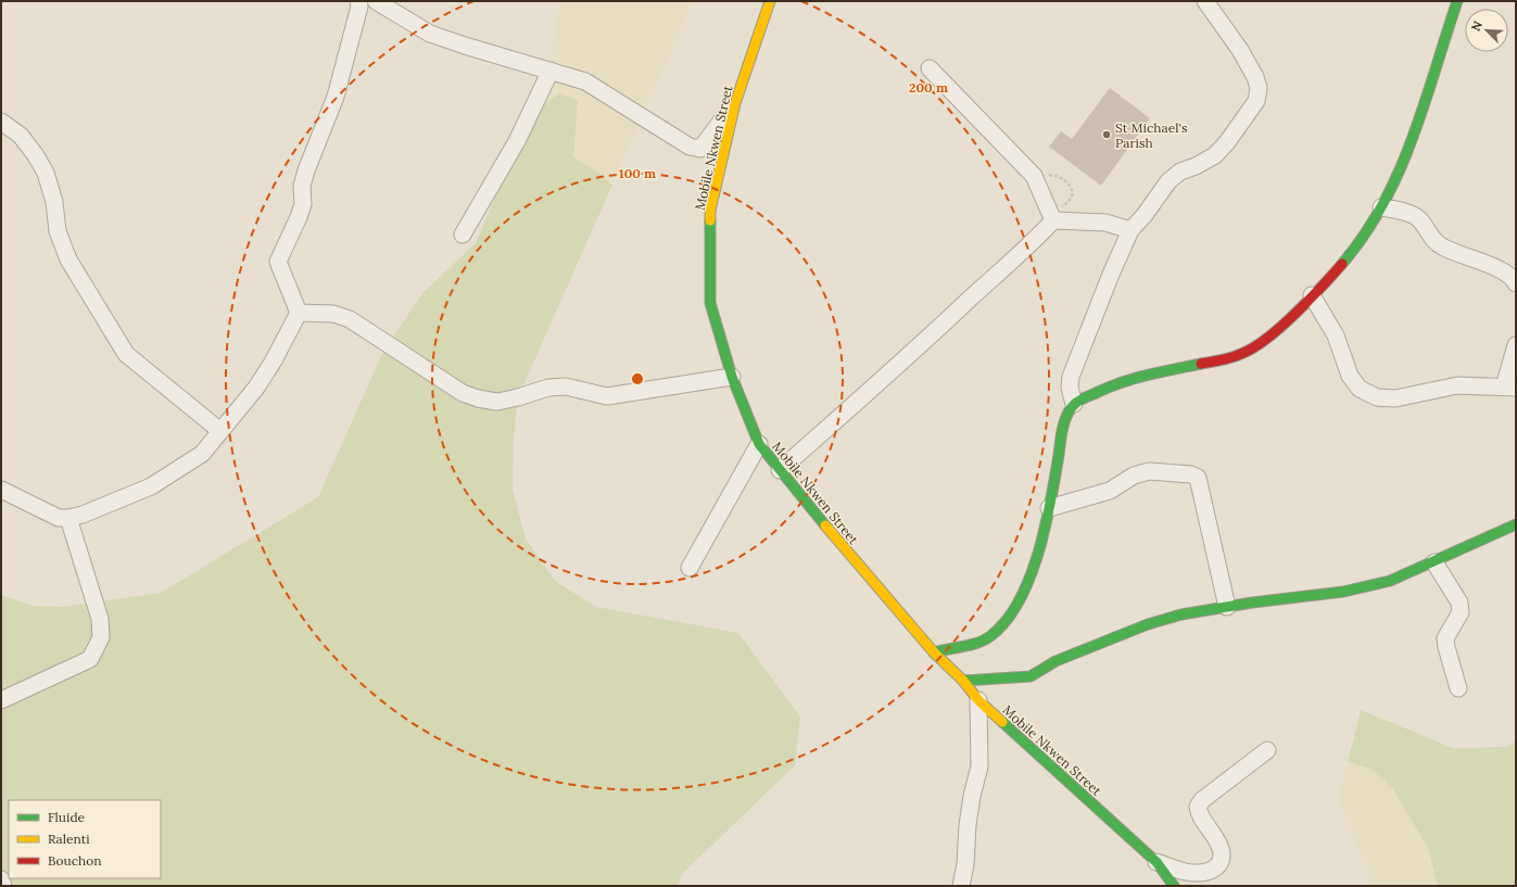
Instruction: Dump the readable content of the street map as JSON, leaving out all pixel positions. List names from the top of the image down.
{
  "streets": {
    "main road": ["Mobile Nkwen Street"]
  },
  "places": ["St Michael's Parish"],
  "legend": ["Fluide", "Ralenti", "Bouchon"],
  "north": "top left",
  "rings": ["200 m", "100 m"]
}
